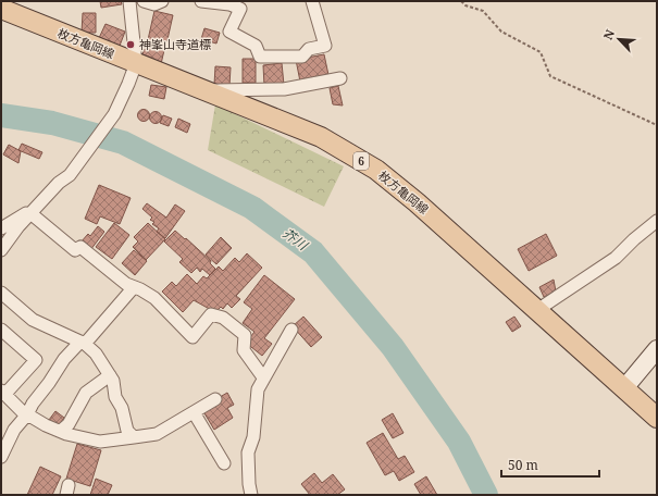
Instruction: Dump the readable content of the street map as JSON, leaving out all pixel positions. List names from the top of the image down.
{
  "streets": {
    "main road": ["枚方亀岡線", "6"]
  },
  "water": ["芥川"],
  "places": ["神峯山寺道標"],
  "scale_bar": "50 m",
  "north": "top left"
}
